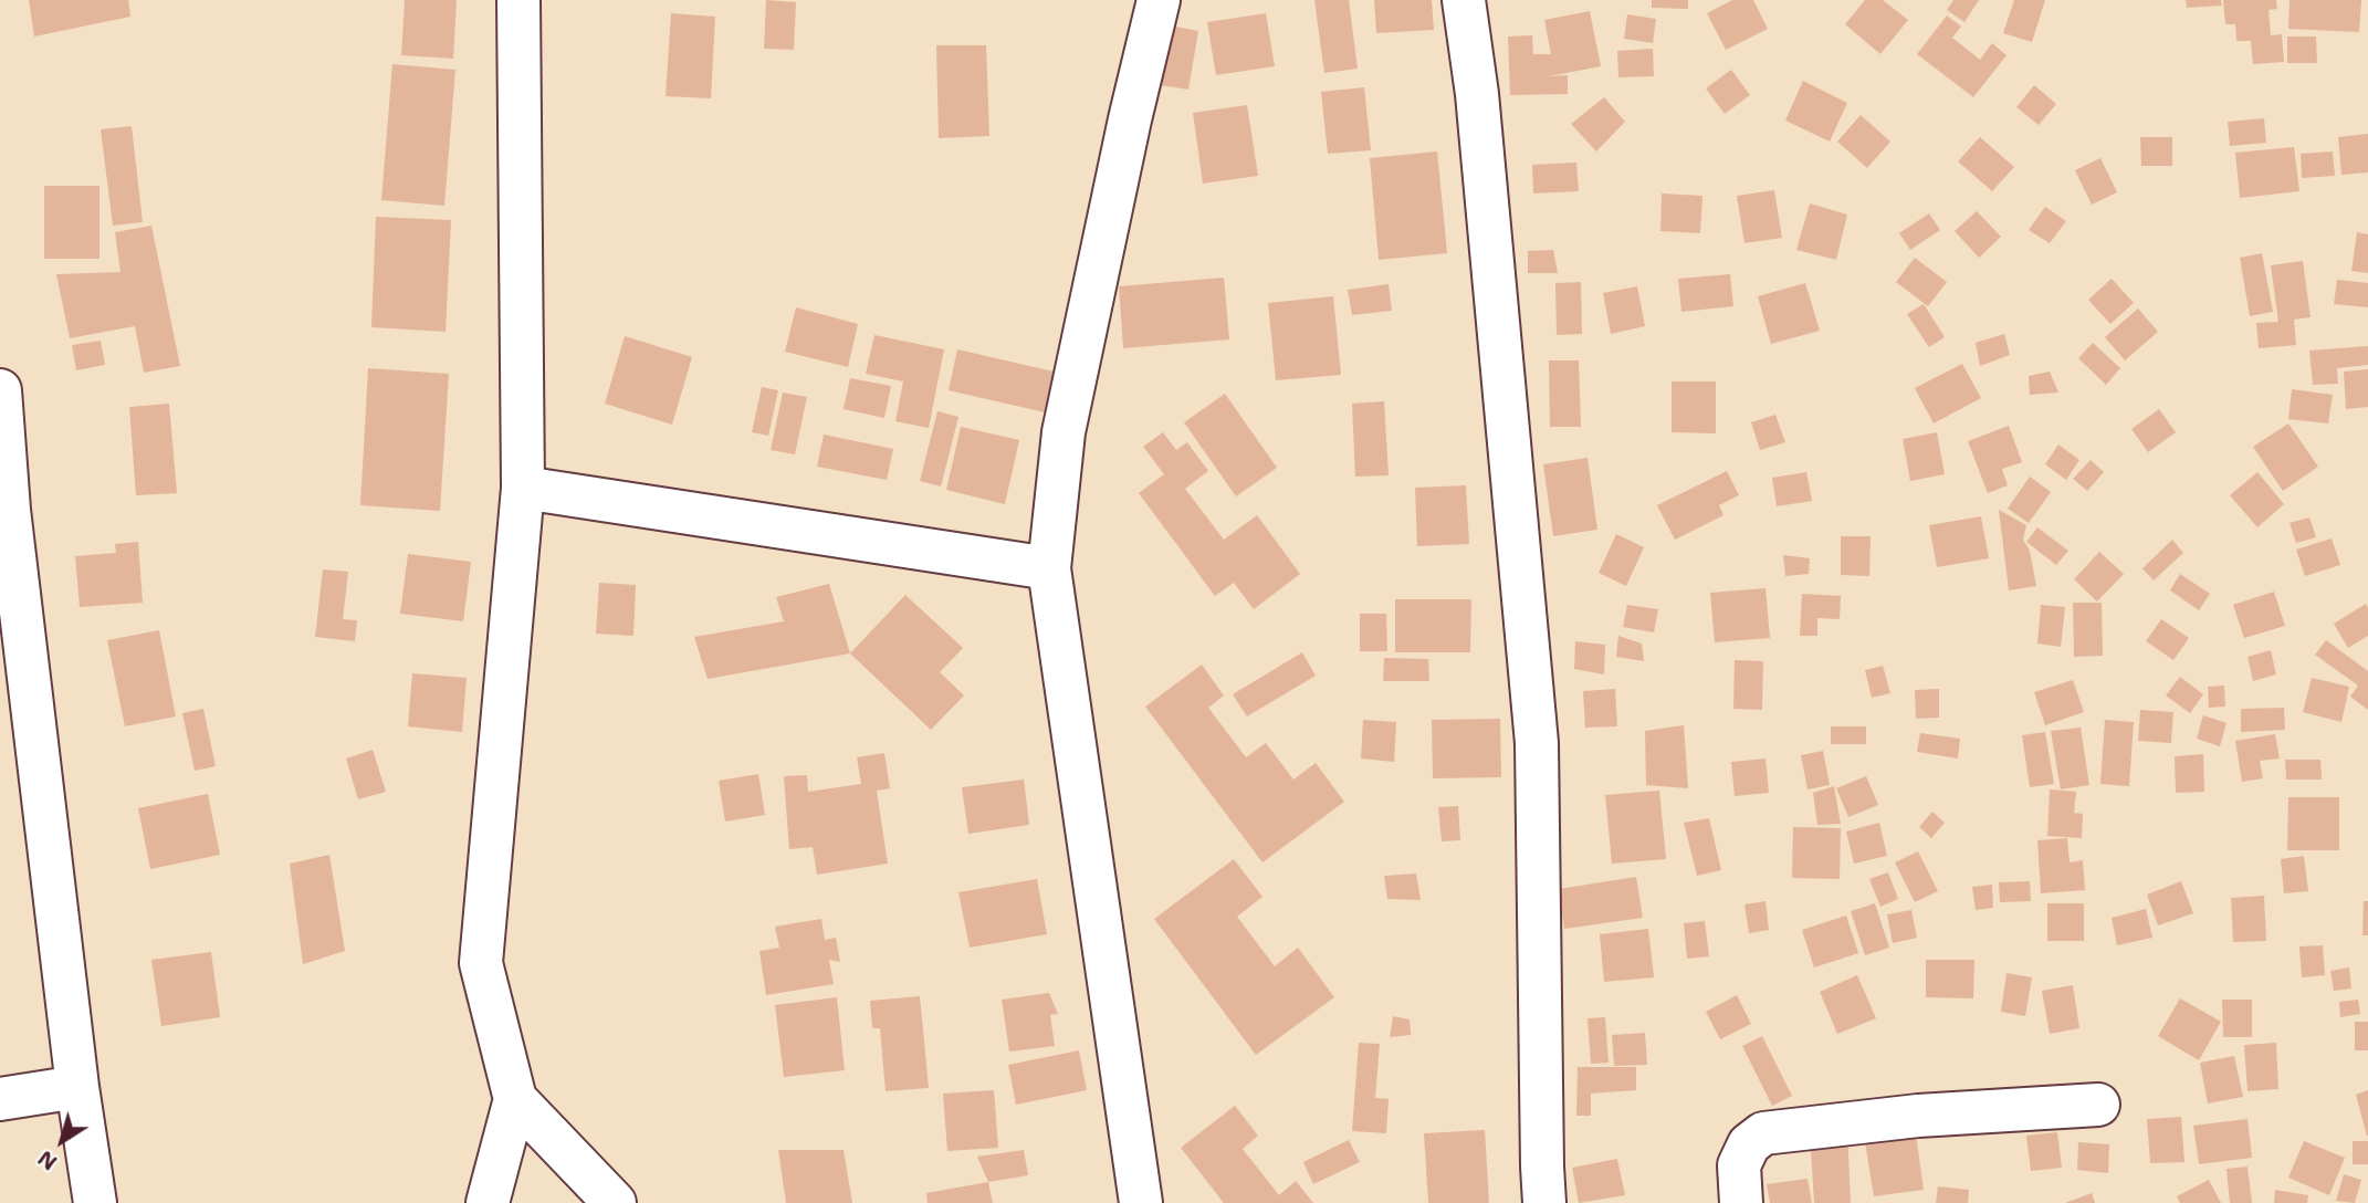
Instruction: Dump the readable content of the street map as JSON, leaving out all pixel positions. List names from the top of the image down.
{
  "north": "bottom left"
}
